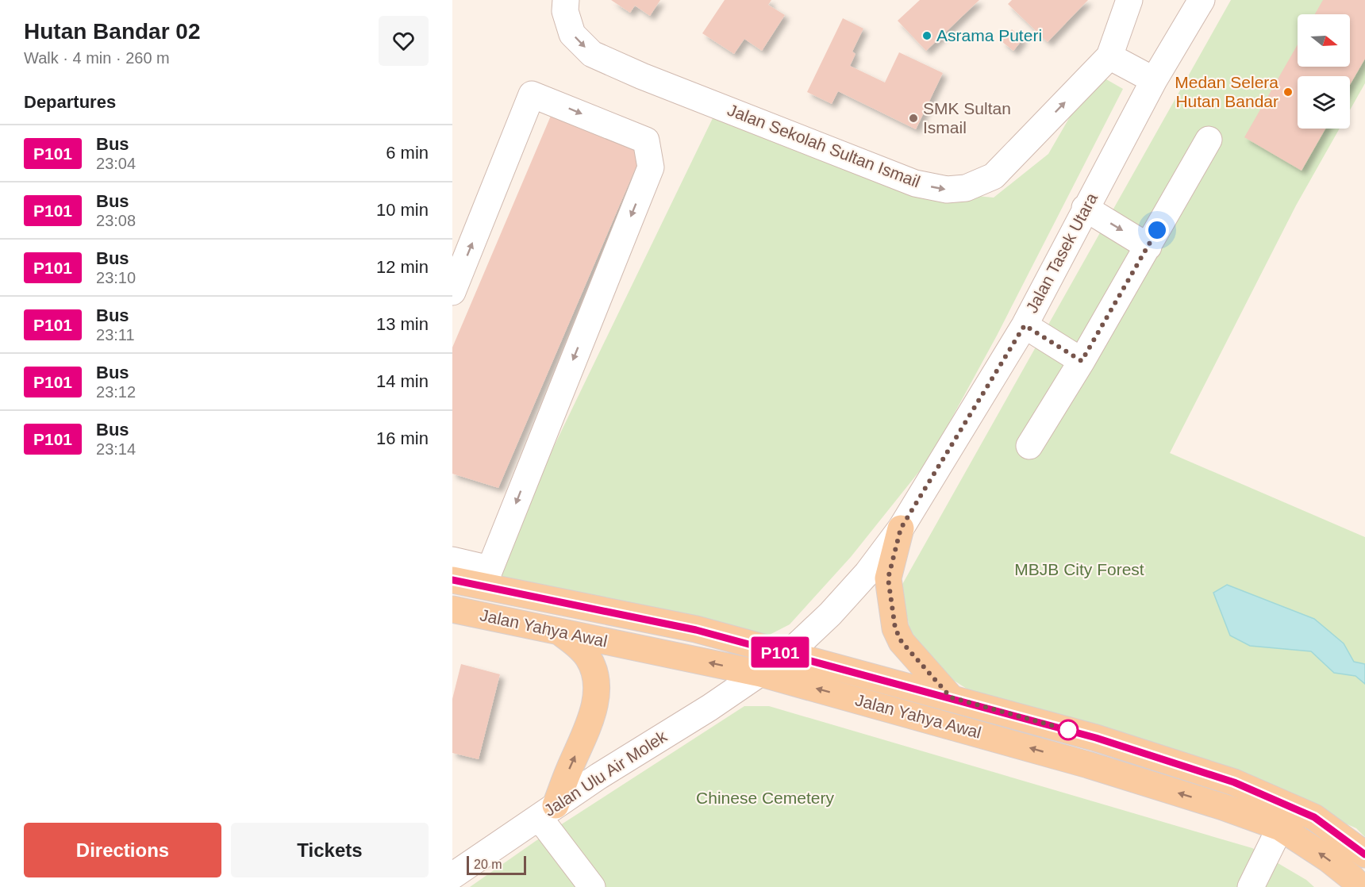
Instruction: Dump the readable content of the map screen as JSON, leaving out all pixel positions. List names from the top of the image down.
{
  "streets": {
    "main road": ["Jalan Yahya Awal"],
    "street": ["Jalan Sekolah Sultan Ismail", "Jalan Tasek Utara", "Jalan Ulu Air Molek"]
  },
  "crossings": [
    ["Jalan Tasek Utara", "Jalan Yahya Awal"],
    ["Jalan Tasek Utara", "Jalan Ulu Air Molek"],
    ["Jalan Yahya Awal", "Jalan Ulu Air Molek"]
  ],
  "one_way": ["Jalan Sekolah Sultan Ismail"],
  "parks": ["MBJB City Forest", "Chinese Cemetery"],
  "places": ["Asrama Puteri", "Medan Selera Hutan Bandar", "SMK Sultan Ismail"],
  "lines": ["bus line P101"],
  "scale_bar": "20 m",
  "north": "right",
  "page": {
    "heading": [
      ["Hutan Bandar 02", "Walk · 4 min · 260 m"],
      "Departures"
    ],
    "on_map": "P101",
    "list": [
      {
        "mark": "P101",
        "name": "Bus",
        "note": "23:04",
        "value": "6 min"
      },
      {
        "mark": "P101",
        "name": "Bus",
        "note": "23:08",
        "value": "10 min"
      },
      {
        "mark": "P101",
        "name": "Bus",
        "note": "23:10",
        "value": "12 min"
      },
      {
        "mark": "P101",
        "name": "Bus",
        "note": "23:11",
        "value": "13 min"
      },
      {
        "mark": "P101",
        "name": "Bus",
        "note": "23:12",
        "value": "14 min"
      },
      {
        "mark": "P101",
        "name": "Bus",
        "note": "23:14",
        "value": "16 min"
      }
    ],
    "buttons": ["Directions", "Tickets"],
    "scale": "20 m"
  }
}
